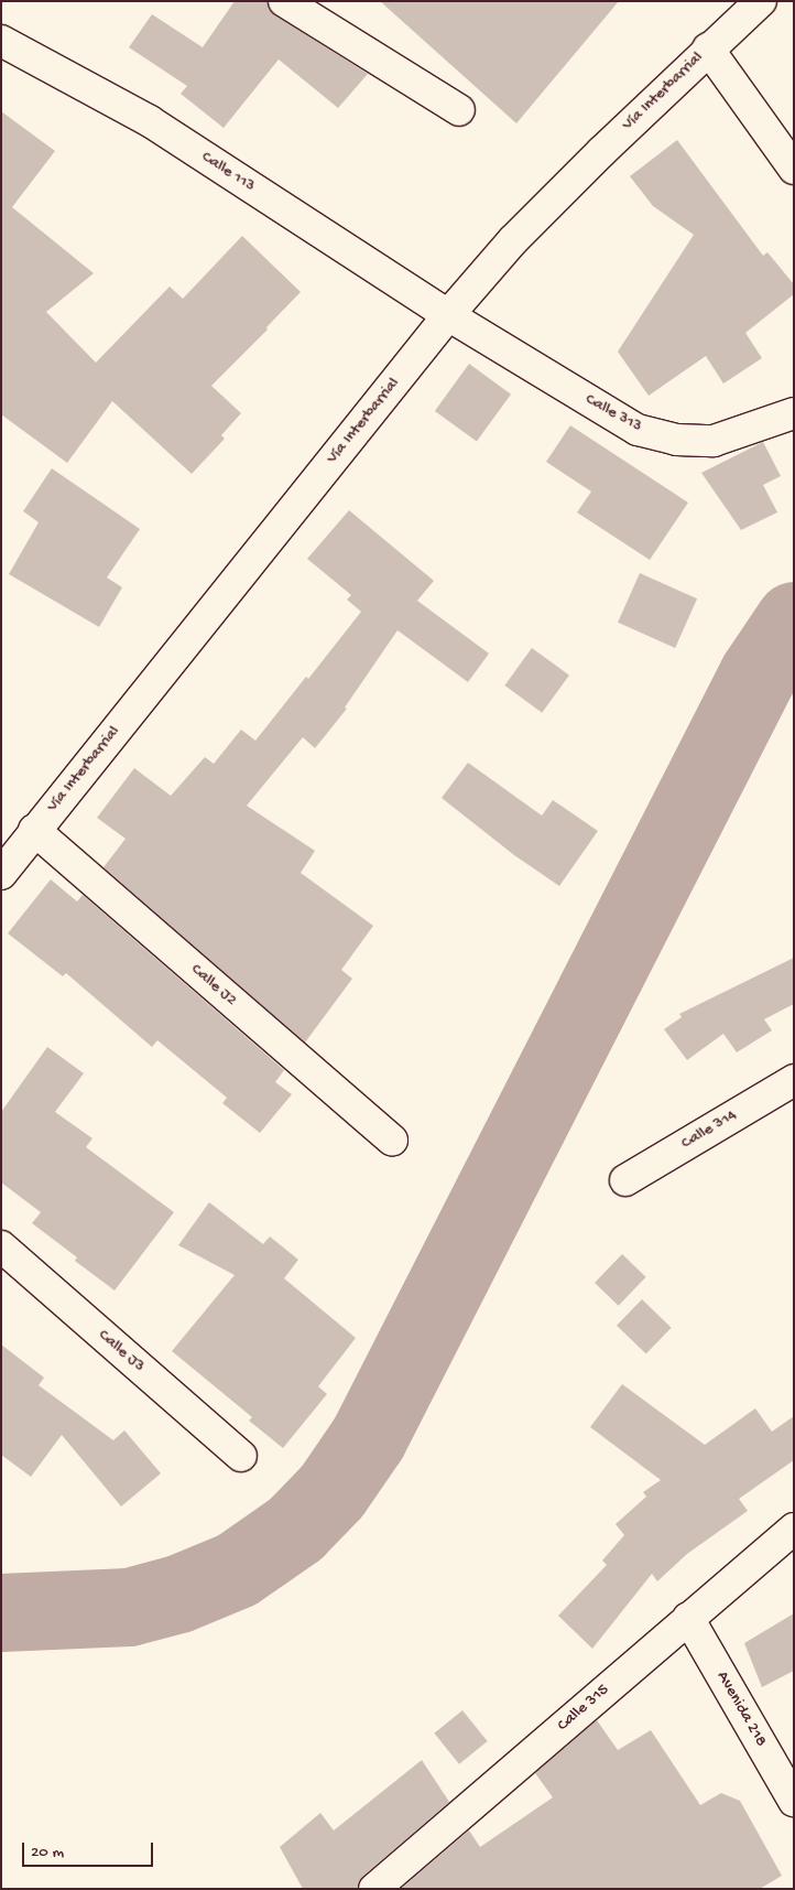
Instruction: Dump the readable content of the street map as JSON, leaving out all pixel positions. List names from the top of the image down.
{
  "streets": {
    "street": [
      "Vía Interbarrial",
      "Calle 113",
      "Calle 313",
      "Calle J2",
      "Calle 314",
      "Calle J3",
      "Calle 315",
      "Avenida 218"
    ]
  },
  "crossings": [
    ["Vía Interbarrial", "Calle 113"],
    ["Vía Interbarrial", "Calle 313"],
    ["Vía Interbarrial", "Calle J2"],
    ["Calle 113", "Calle 313"],
    ["Calle 315", "Avenida 218"]
  ],
  "scale_bar": "20 m"
}
